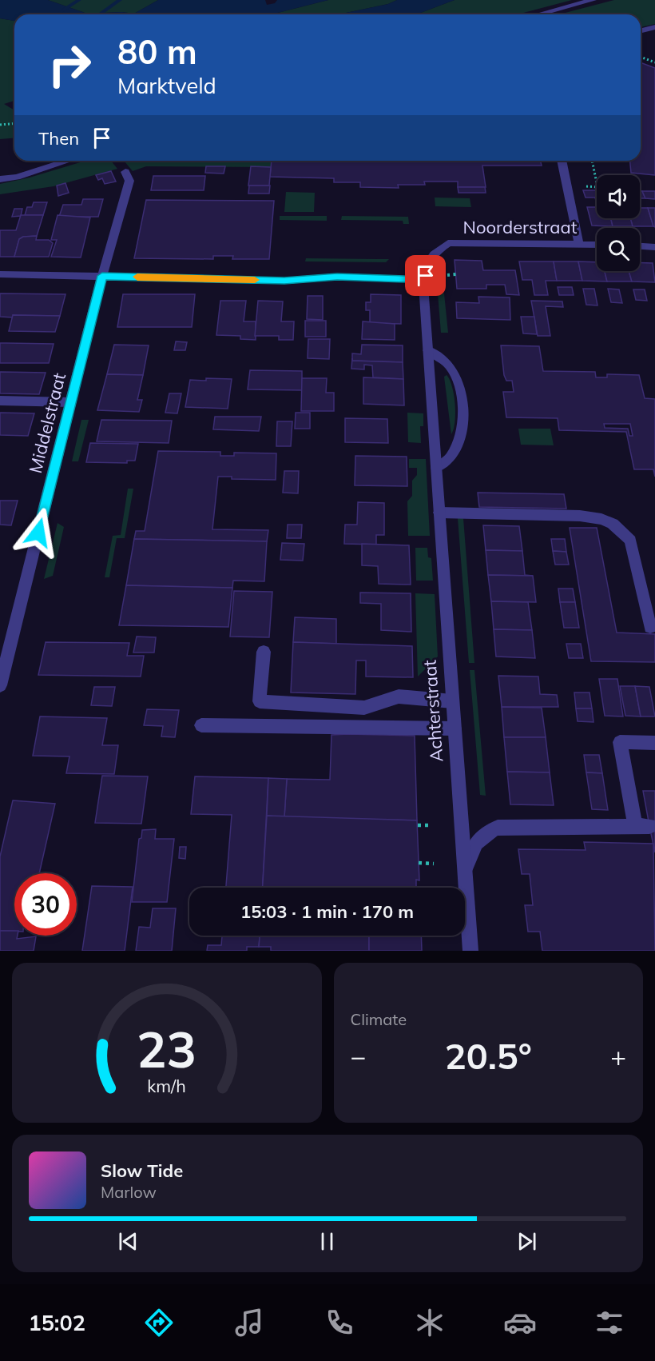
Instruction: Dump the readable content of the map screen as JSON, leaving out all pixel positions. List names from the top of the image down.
{
  "streets": {
    "street": ["Noorderstraat", "Middelstraat", "Achterstraat"]
  },
  "crossings": [
    ["Noorderstraat", "Achterstraat"]
  ],
  "page": {
    "turn": ["80 m", "Marktveld"],
    "then": "Then",
    "limit": "30",
    "trip": "15:03 · 1 min · 170 m",
    "tile": "Climate",
    "heat": ["−", "20.5°", "+"],
    "song": ["Slow Tide", "Marlow"],
    "tabs": "15:02",
    "gauge": ["23", "km/h"]
  }
}
